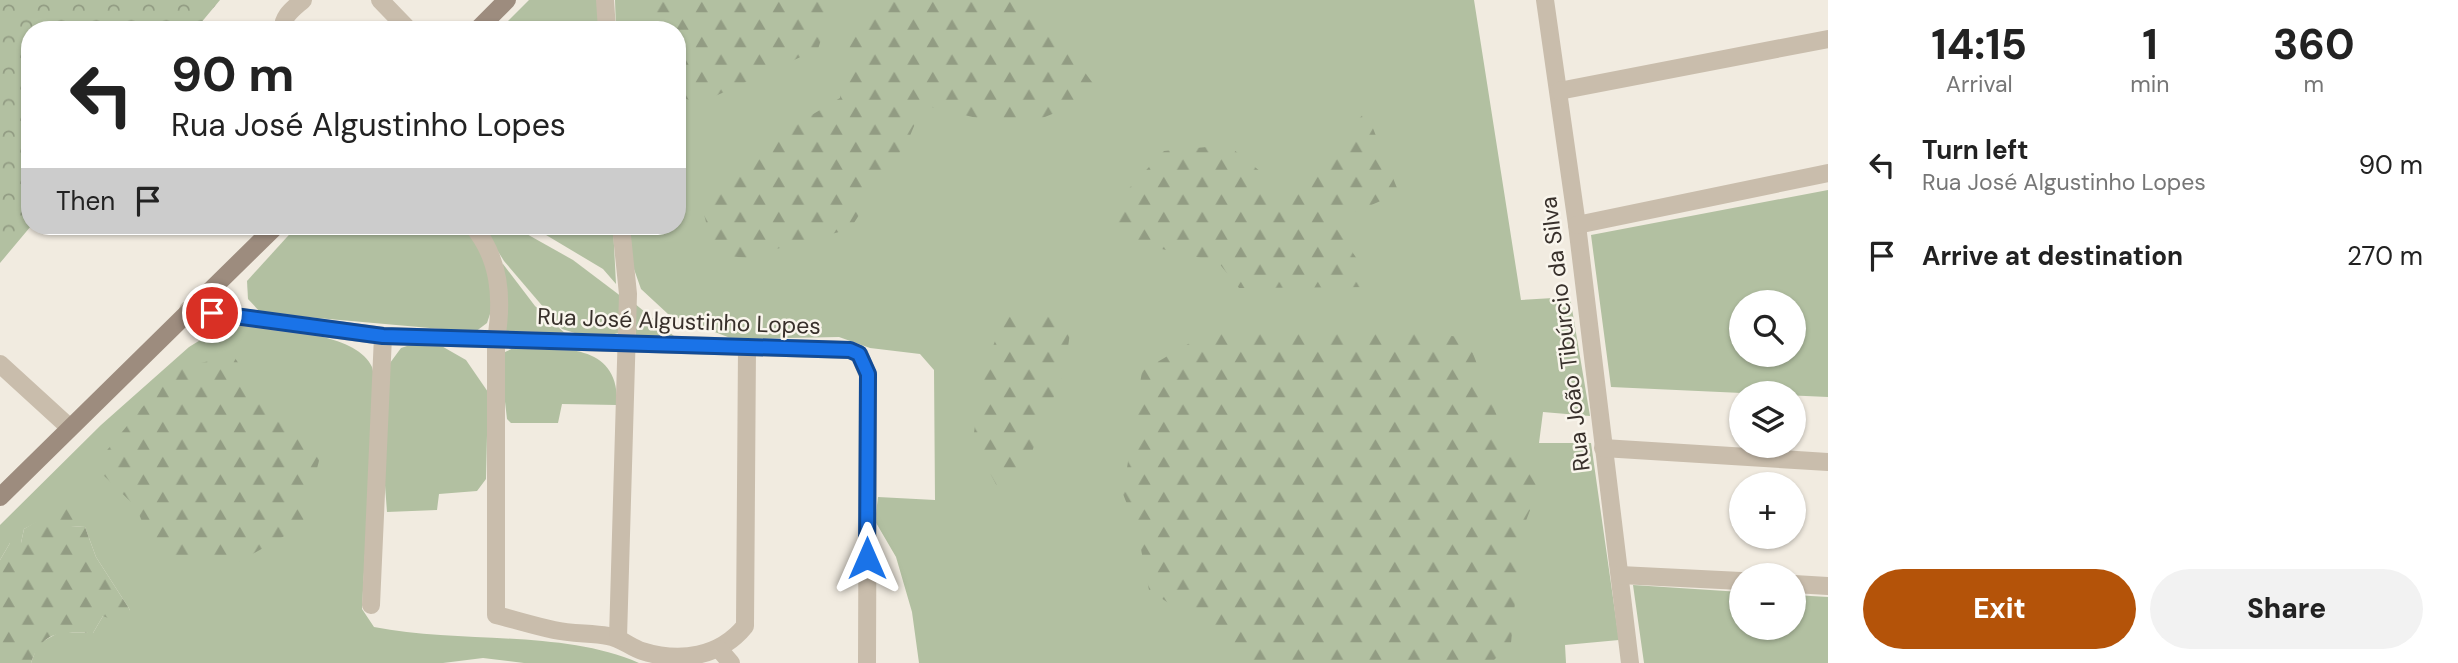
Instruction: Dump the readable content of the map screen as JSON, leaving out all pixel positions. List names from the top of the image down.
{
  "streets": {
    "street": ["Rua José Algustinho Lopes", "Rua João Tibúrcio da Silva"]
  },
  "page": {
    "eta": [
      "14:15",
      "Arrival",
      "1",
      "min",
      "360",
      "m"
    ],
    "turn": ["90 m", "Rua José Algustinho Lopes"],
    "list": [
      {
        "name": "Turn left",
        "note": "Rua José Algustinho Lopes",
        "value": "90 m"
      },
      {
        "name": "Arrive at destination",
        "value": "270 m"
      }
    ],
    "then": "Then",
    "map_buttons": ["+", "−"],
    "buttons": ["Exit", "Share"]
  }
}
